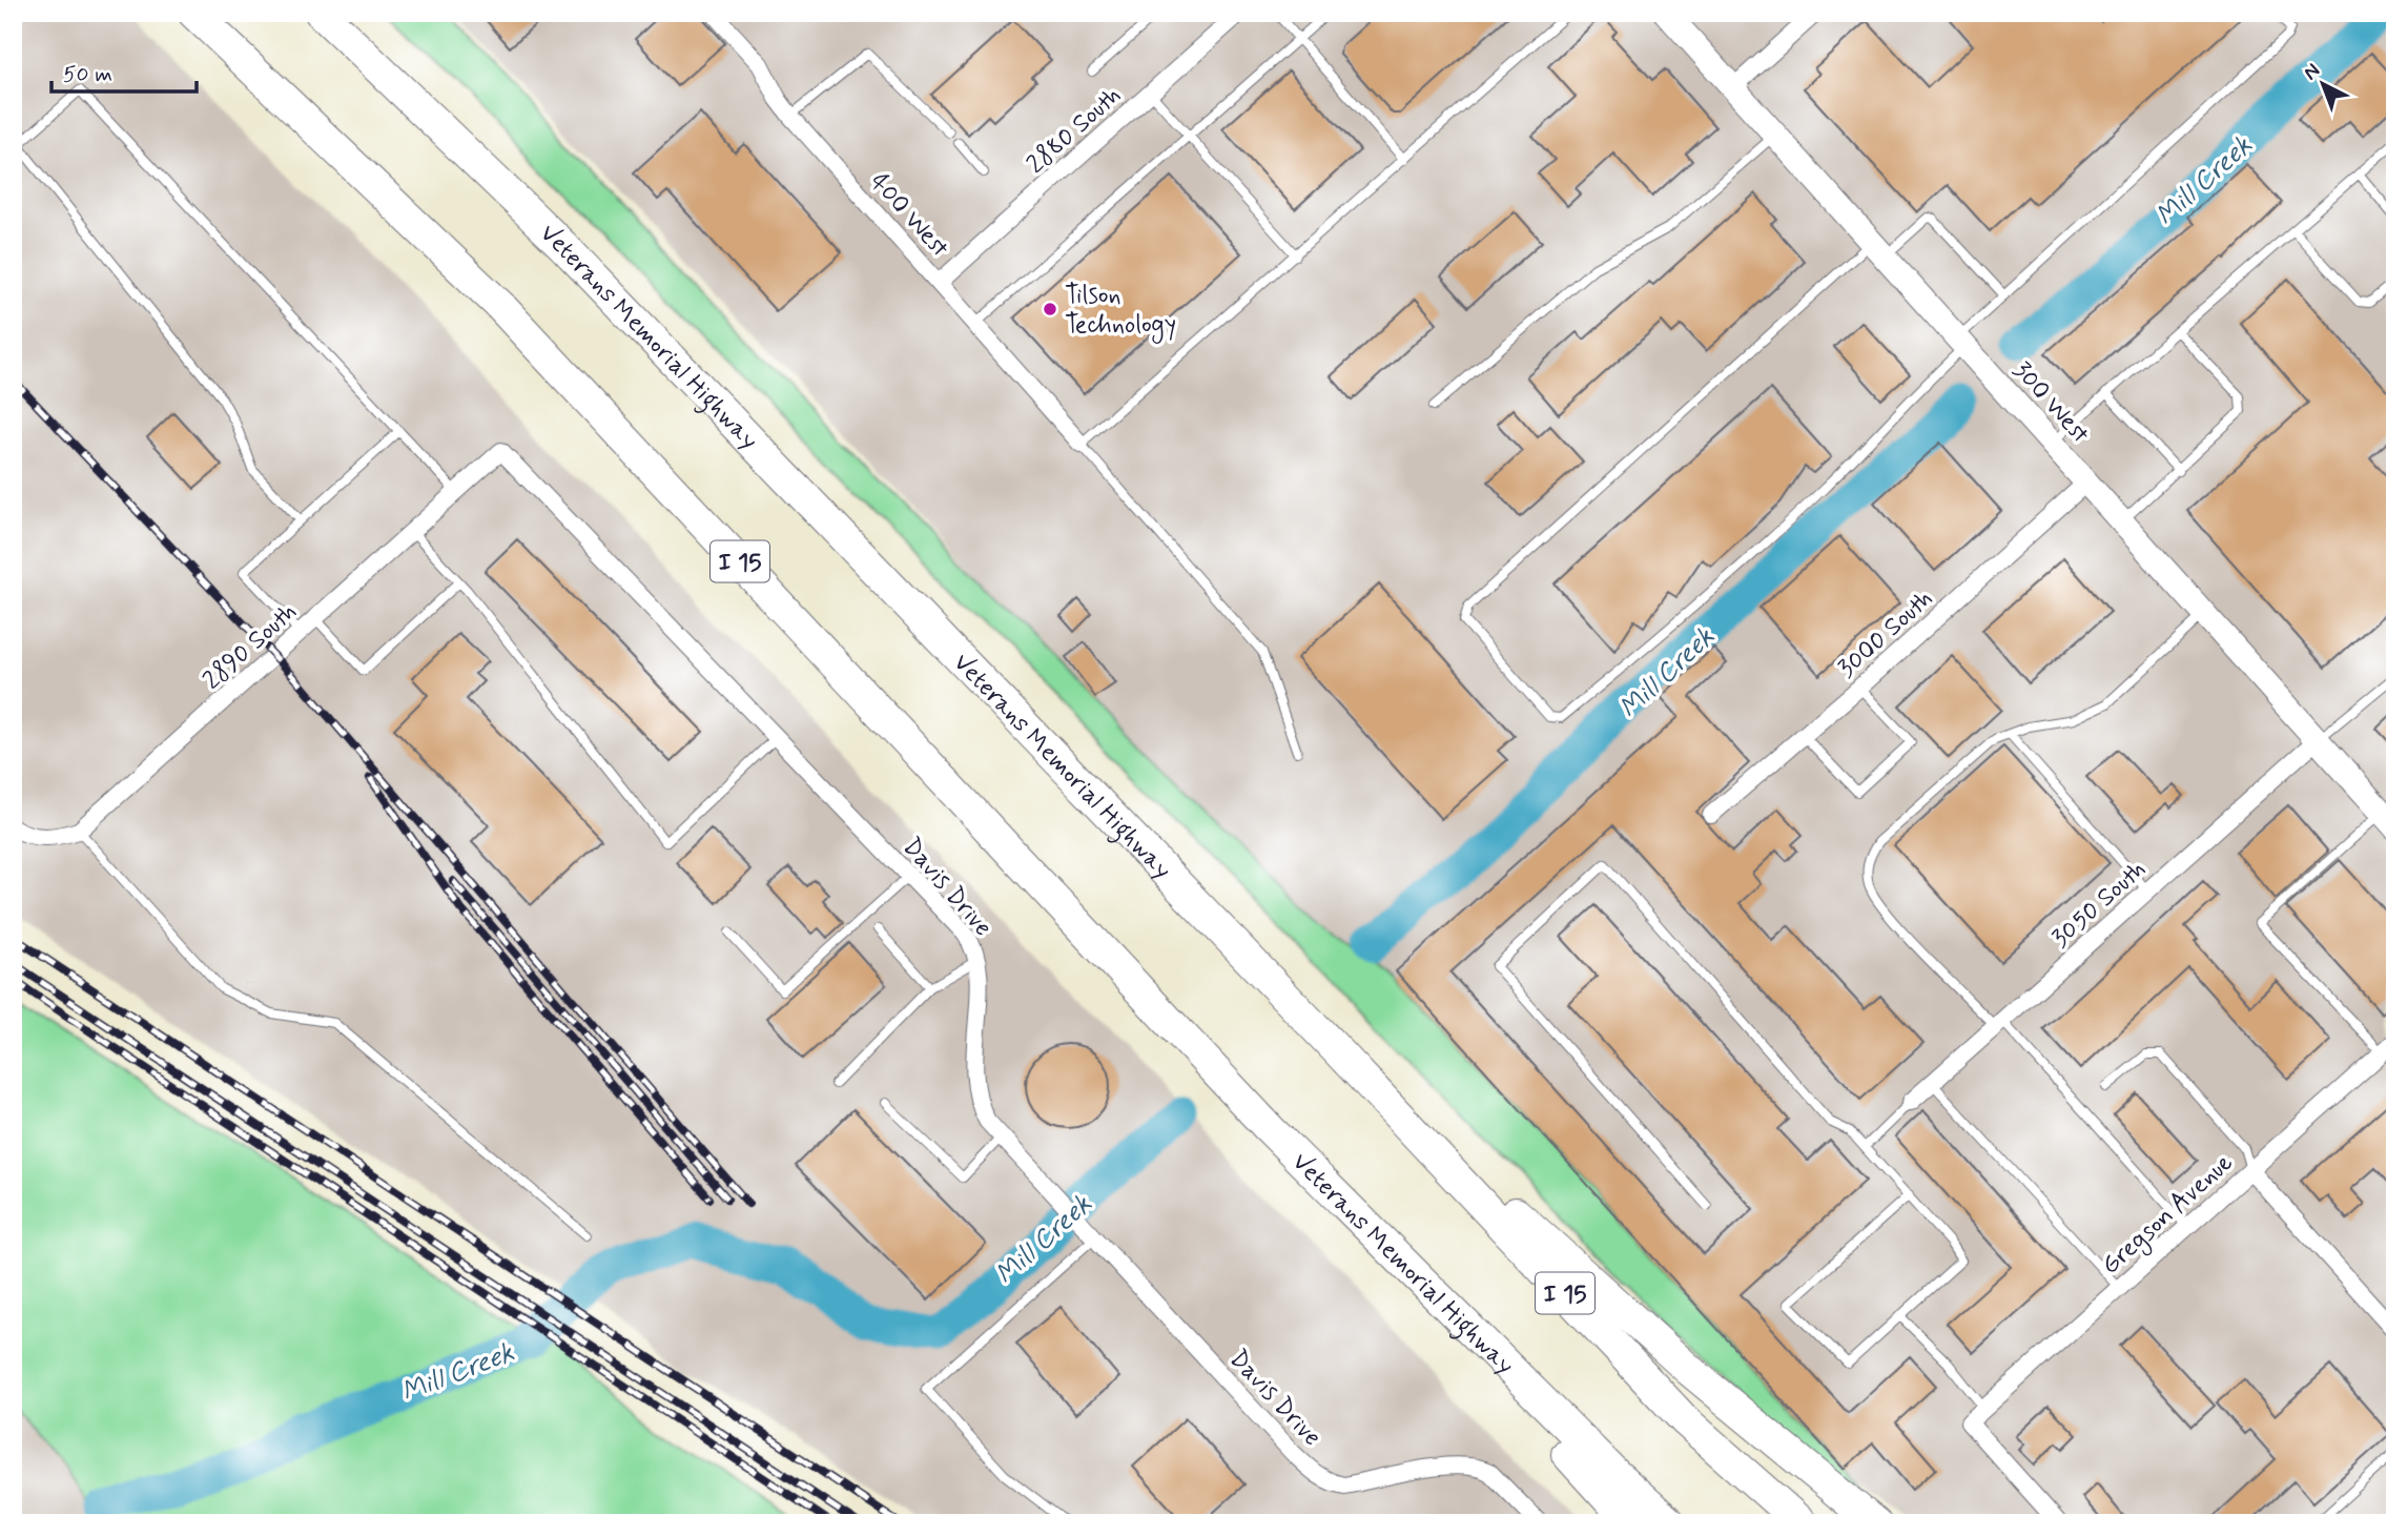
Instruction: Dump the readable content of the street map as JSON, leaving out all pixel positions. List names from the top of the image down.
{
  "streets": {
    "highway": ["Veterans Memorial Highway", "I 15"],
    "main road": ["300 West"],
    "street": [
      "2880 South",
      "400 West",
      "3000 South",
      "2890 South",
      "Davis Drive",
      "3050 South",
      "Gregson Avenue"
    ]
  },
  "crossings": [
    ["2880 South", "400 West"],
    ["300 West", "3000 South"],
    ["300 West", "3050 South"],
    ["2890 South", "Davis Drive"]
  ],
  "water": ["Mill Creek"],
  "places": ["Tilson Technology"],
  "scale_bar": "50 m",
  "north": "top left"
}
